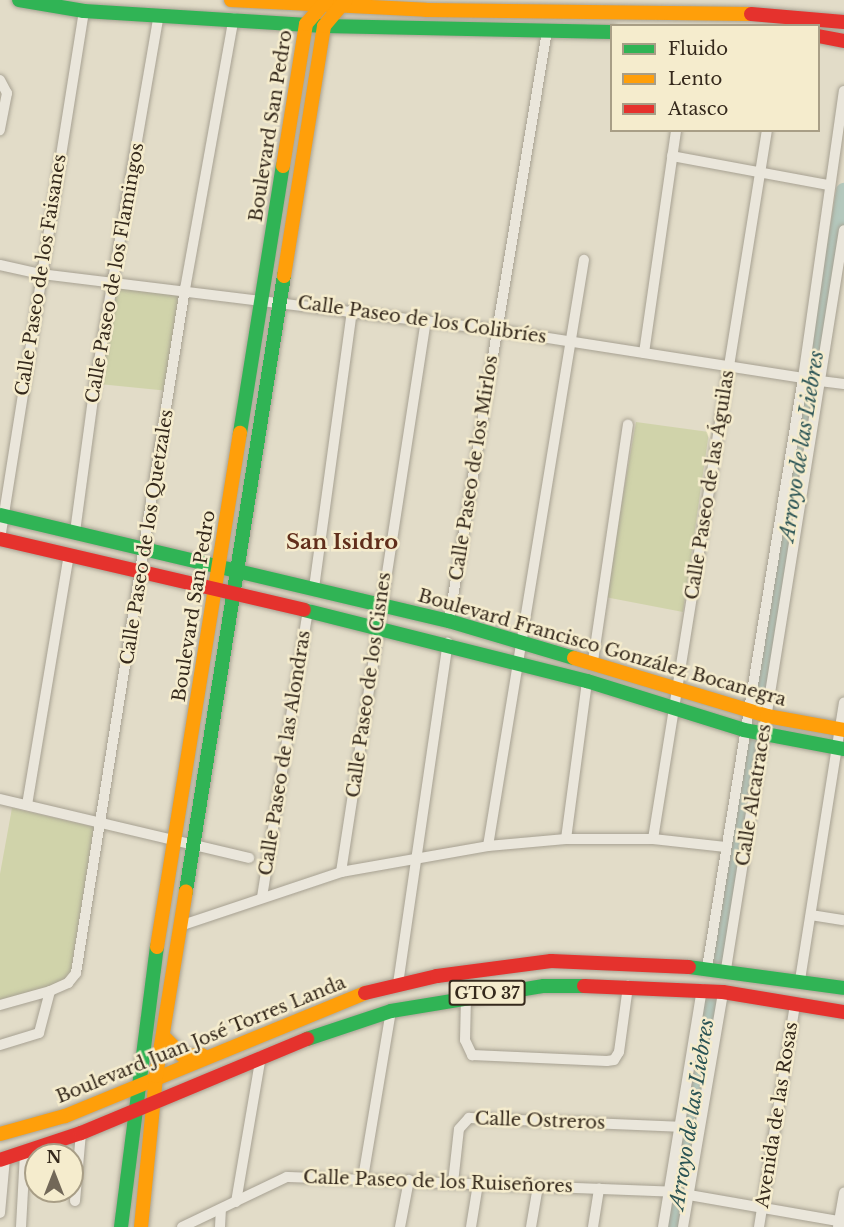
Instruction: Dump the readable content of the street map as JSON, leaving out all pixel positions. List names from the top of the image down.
{
  "streets": {
    "main road": [
      "Boulevard San Pedro",
      "Boulevard Francisco González Bocanegra",
      "GTO 37",
      "Boulevard Juan José Torres Landa"
    ],
    "street": [
      "Calle Paseo de los Flamingos",
      "Calle Paseo de los Faisanes",
      "Calle Paseo de los Colibríes",
      "Calle Paseo de los Mirlos",
      "Calle Paseo de las Águilas",
      "Calle Paseo de los Quetzales",
      "Calle Paseo de los Cisnes",
      "Calle Paseo de las Alondras",
      "Calle Alcatraces",
      "Avenida de las Rosas",
      "Calle Ostreros",
      "Calle Paseo de los Ruiseñores"
    ]
  },
  "crossings": [
    ["Boulevard San Pedro", "Calle Paseo de los Colibríes"],
    ["Boulevard San Pedro", "Boulevard Francisco González Bocanegra"],
    ["Boulevard San Pedro", "Boulevard Juan José Torres Landa"],
    ["Calle Paseo de los Flamingos", "Calle Paseo de los Colibríes"],
    ["Calle Paseo de los Flamingos", "Boulevard Francisco González Bocanegra"],
    ["Calle Paseo de los Faisanes", "Calle Paseo de los Colibríes"],
    ["Calle Paseo de los Faisanes", "Boulevard Francisco González Bocanegra"],
    ["Calle Paseo de los Colibríes", "Calle Paseo de los Mirlos"],
    ["Calle Paseo de los Colibríes", "Calle Paseo de las Águilas"],
    ["Calle Paseo de los Colibríes", "Calle Paseo de los Quetzales"],
    ["Calle Paseo de los Colibríes", "Calle Paseo de los Cisnes"],
    ["Calle Paseo de los Mirlos", "Boulevard Francisco González Bocanegra"],
    ["Calle Paseo de las Águilas", "Boulevard Francisco González Bocanegra"],
    ["Calle Paseo de los Quetzales", "Boulevard Francisco González Bocanegra"],
    ["Boulevard Francisco González Bocanegra", "Calle Paseo de los Cisnes"],
    ["Boulevard Francisco González Bocanegra", "Calle Paseo de las Alondras"],
    ["Boulevard Francisco González Bocanegra", "Calle Alcatraces"],
    ["Calle Alcatraces", "Boulevard Juan José Torres Landa"],
    ["Boulevard Juan José Torres Landa", "Avenida de las Rosas"],
    ["Calle Ostreros", "Calle Paseo de los Ruiseñores"]
  ],
  "districts": ["San Isidro"],
  "water": ["Arroyo de las Liebres"],
  "legend": ["Fluido", "Lento", "Atasco"],
  "north": "top"
}
